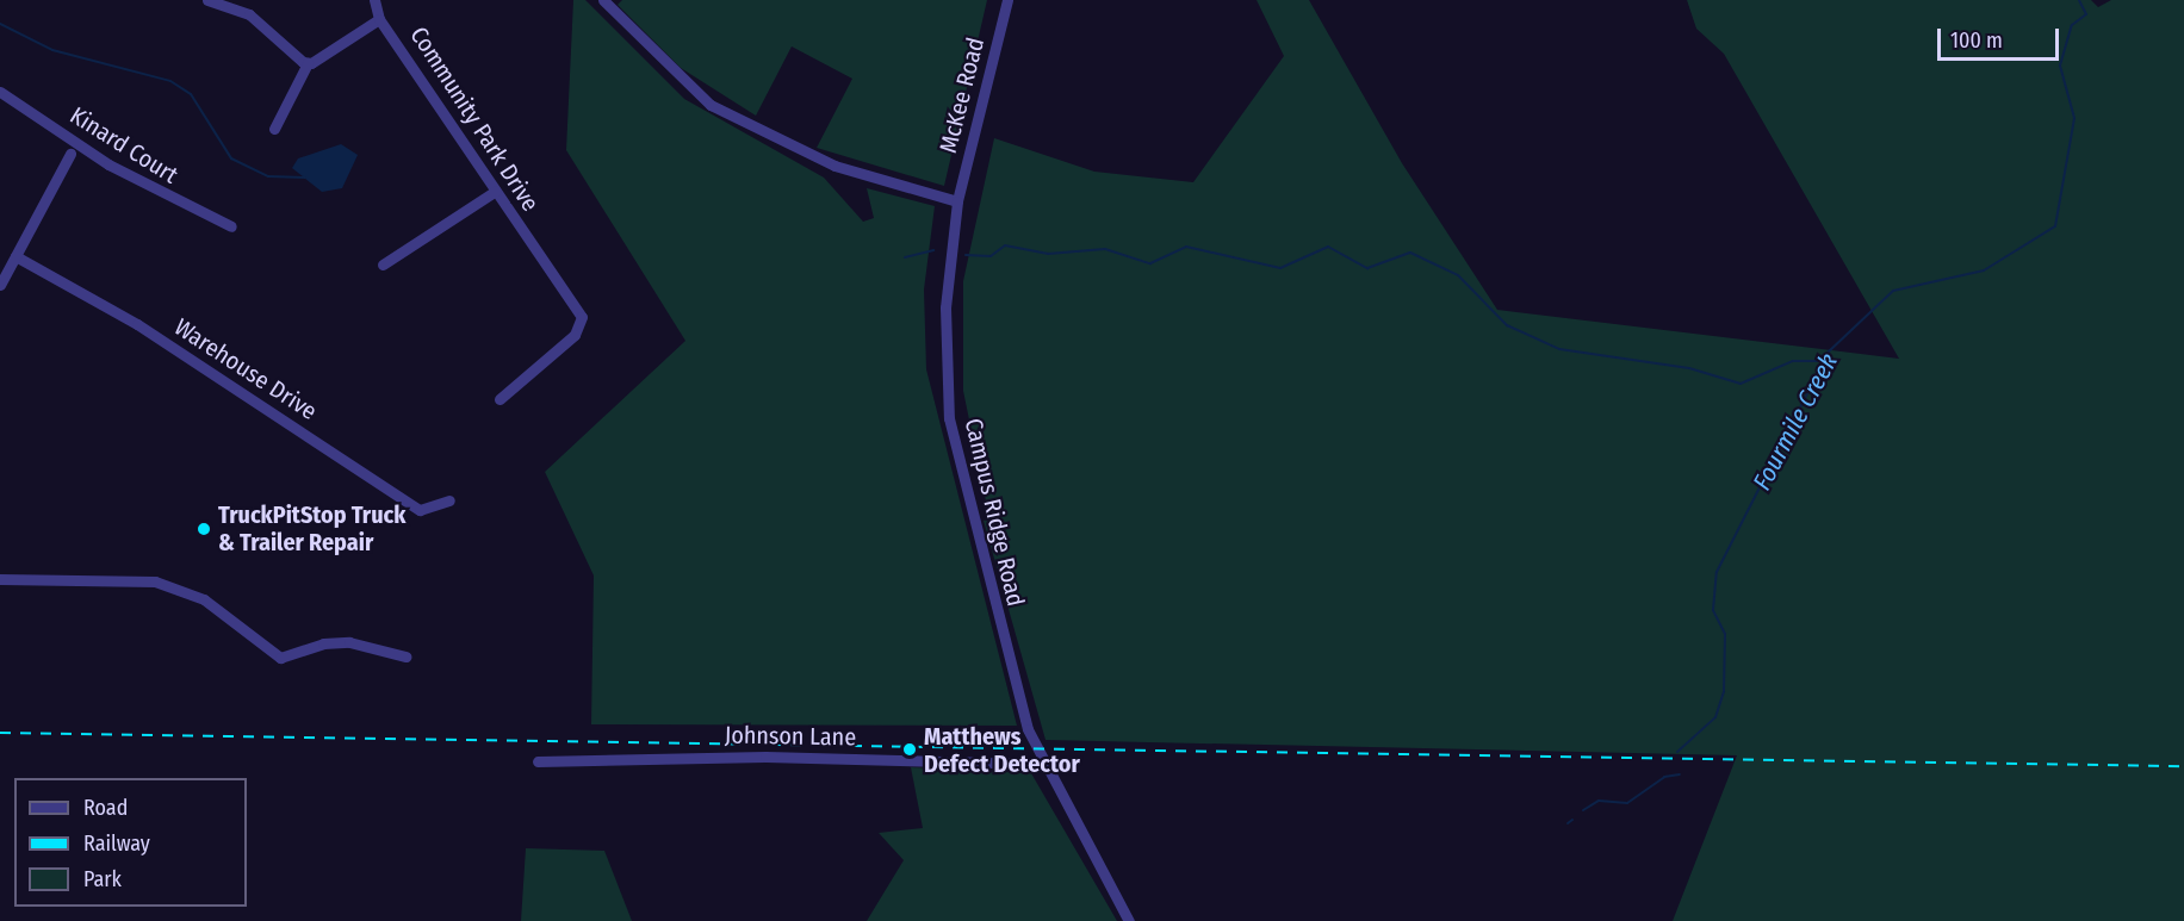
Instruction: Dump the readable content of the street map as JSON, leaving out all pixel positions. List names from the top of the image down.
{
  "streets": {
    "street": [
      "McKee Road",
      "Community Park Drive",
      "Kinard Court",
      "Warehouse Drive",
      "Campus Ridge Road",
      "Johnson Lane"
    ]
  },
  "crossings": [
    ["McKee Road", "Campus Ridge Road"],
    ["Campus Ridge Road", "Johnson Lane"]
  ],
  "water": ["Fourmile Creek"],
  "places": ["TruckPitStop Truck & Trailer Repair", "Matthews Defect Detector"],
  "legend": ["Road", "Railway", "Park"],
  "scale_bar": "100 m"
}
